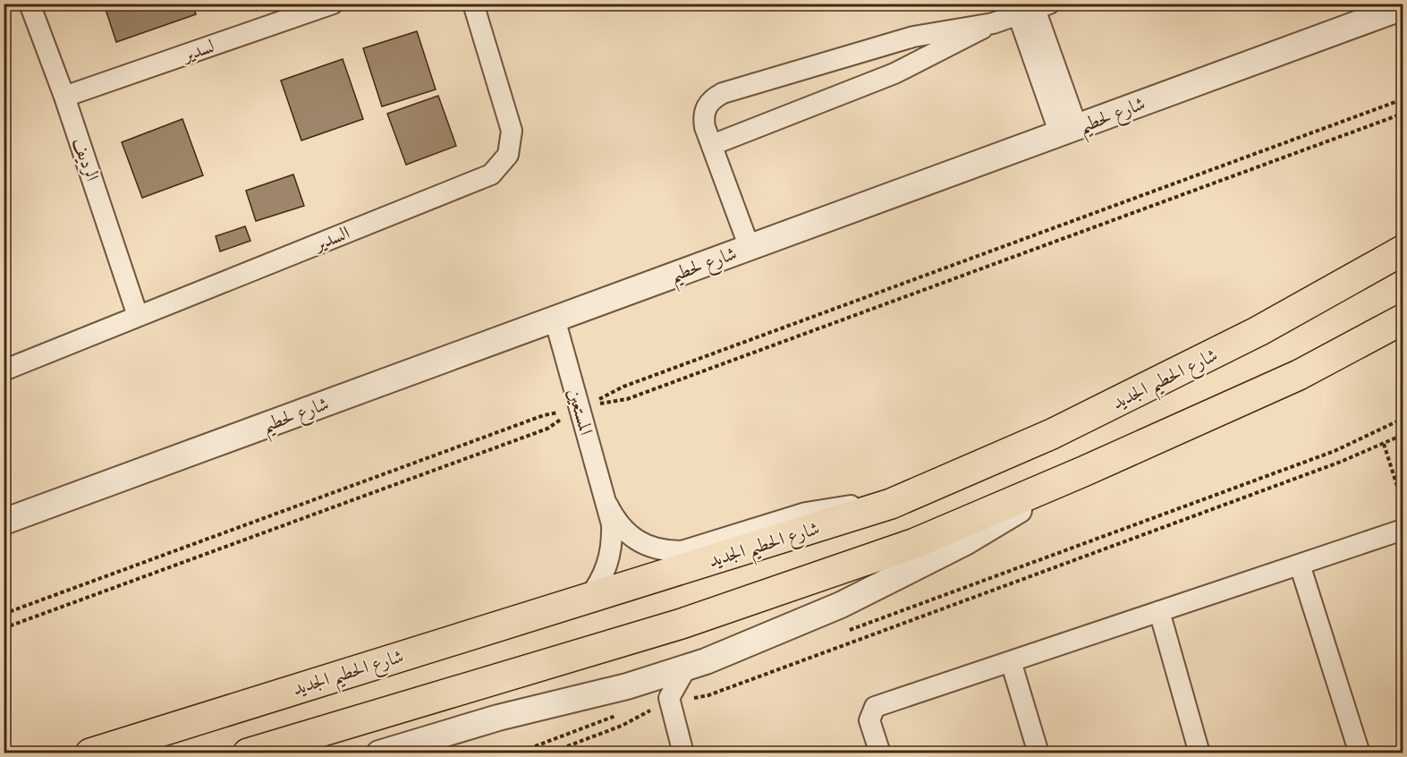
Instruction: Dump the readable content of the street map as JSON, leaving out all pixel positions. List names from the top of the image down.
{
  "streets": {
    "main road": ["شارع الحطيم الجديد"],
    "street": [
      "لسدير",
      "شارع لحطيم",
      "الرديف",
      "السدير",
      "المستعين"
    ]
  },
  "crossings": [
    ["لسدير", "الرديف"],
    ["شارع لحطيم", "المستعين"],
    ["الرديف", "السدير"],
    ["شارع الحطيم الجديد", "المستعين"]
  ]
}
